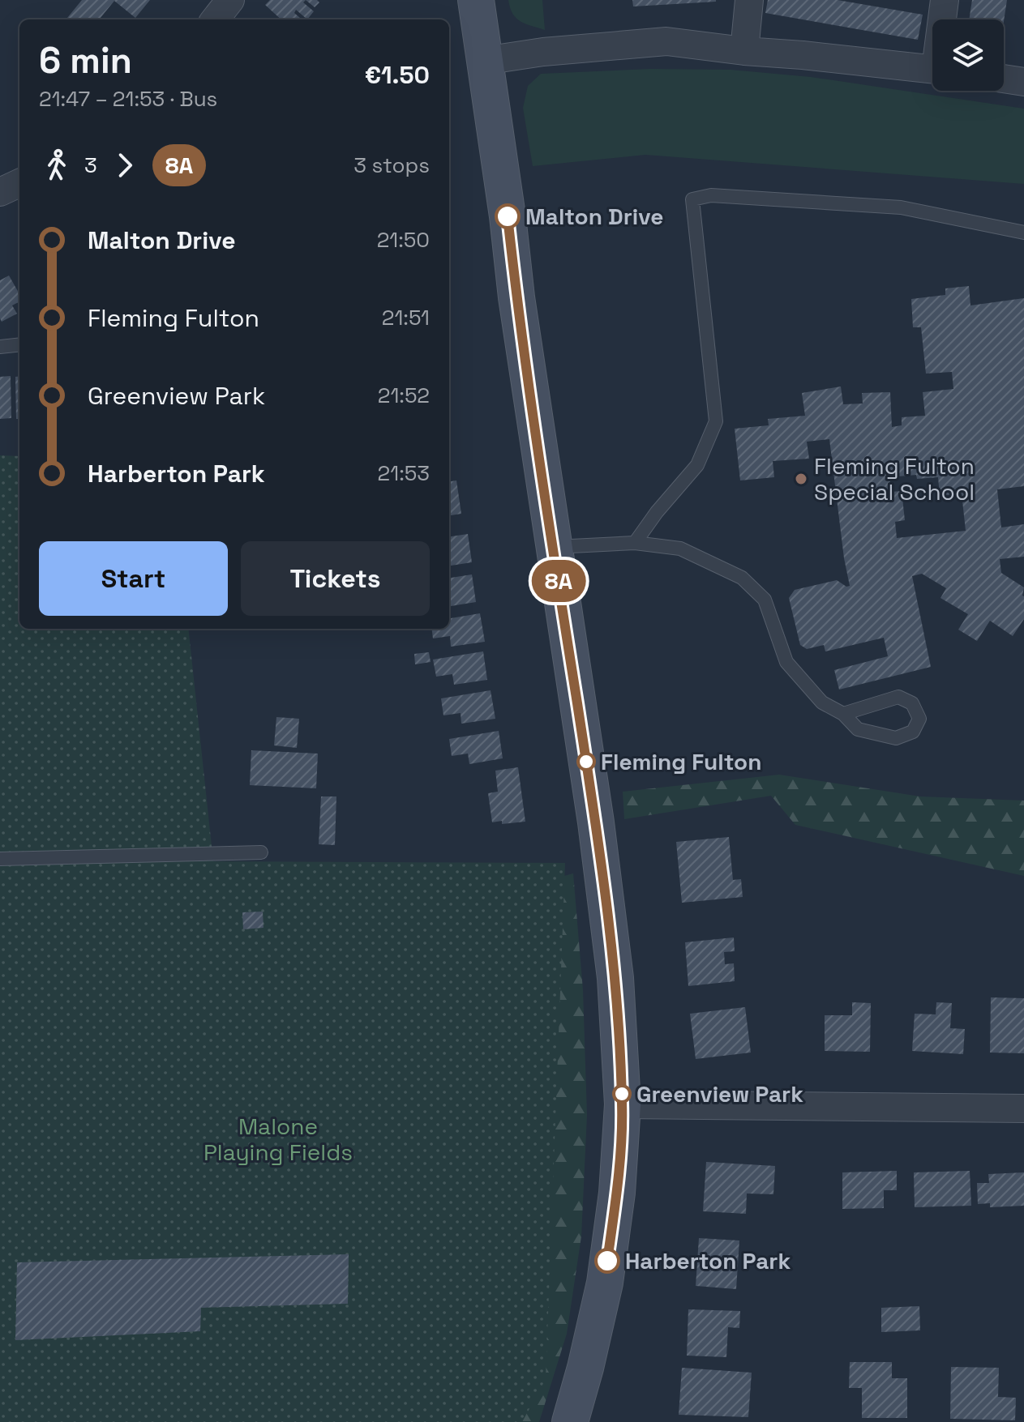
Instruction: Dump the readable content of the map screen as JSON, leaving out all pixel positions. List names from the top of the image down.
{
  "parks": ["Malone Playing Fields"],
  "places": [
    "Malton Drive",
    "Fleming Fulton Special School",
    "Fleming Fulton",
    "Greenview Park",
    "Harberton Park"
  ],
  "lines": ["bus line 8A"],
  "page": {
    "on_map": "8A",
    "heading": ["6 min", "21:47 – 21:53 · Bus", "€1.50"],
    "legs": ["3", "8A", "3 stops"],
    "list": [
      {
        "name": "Malton Drive",
        "value": "21:50"
      },
      {
        "name": "Fleming Fulton",
        "value": "21:51"
      },
      {
        "name": "Greenview Park",
        "value": "21:52"
      },
      {
        "name": "Harberton Park",
        "value": "21:53"
      }
    ],
    "buttons": ["Start", "Tickets"]
  }
}
